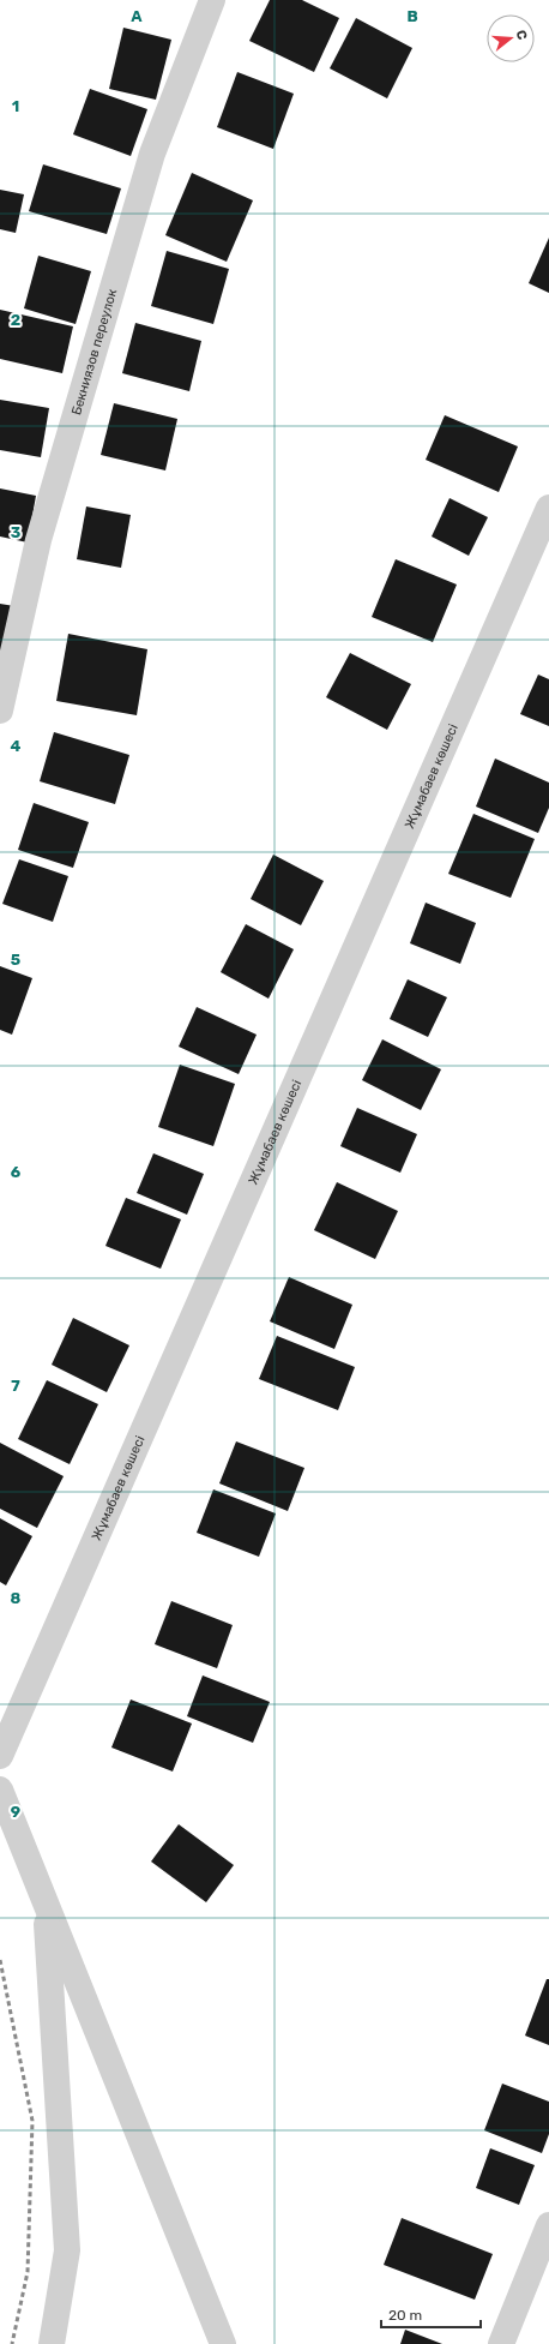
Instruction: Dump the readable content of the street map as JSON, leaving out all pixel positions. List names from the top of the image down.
{
  "streets": {
    "street": ["Бекниязов переулок", "Жұмабаев көшесі"]
  },
  "scale_bar": "20 m",
  "north": "right",
  "grid": {
    "columns": ["A", "B"],
    "rows": [
      "1",
      "2",
      "3",
      "4",
      "5",
      "6",
      "7",
      "8",
      "9"
    ]
  }
}
